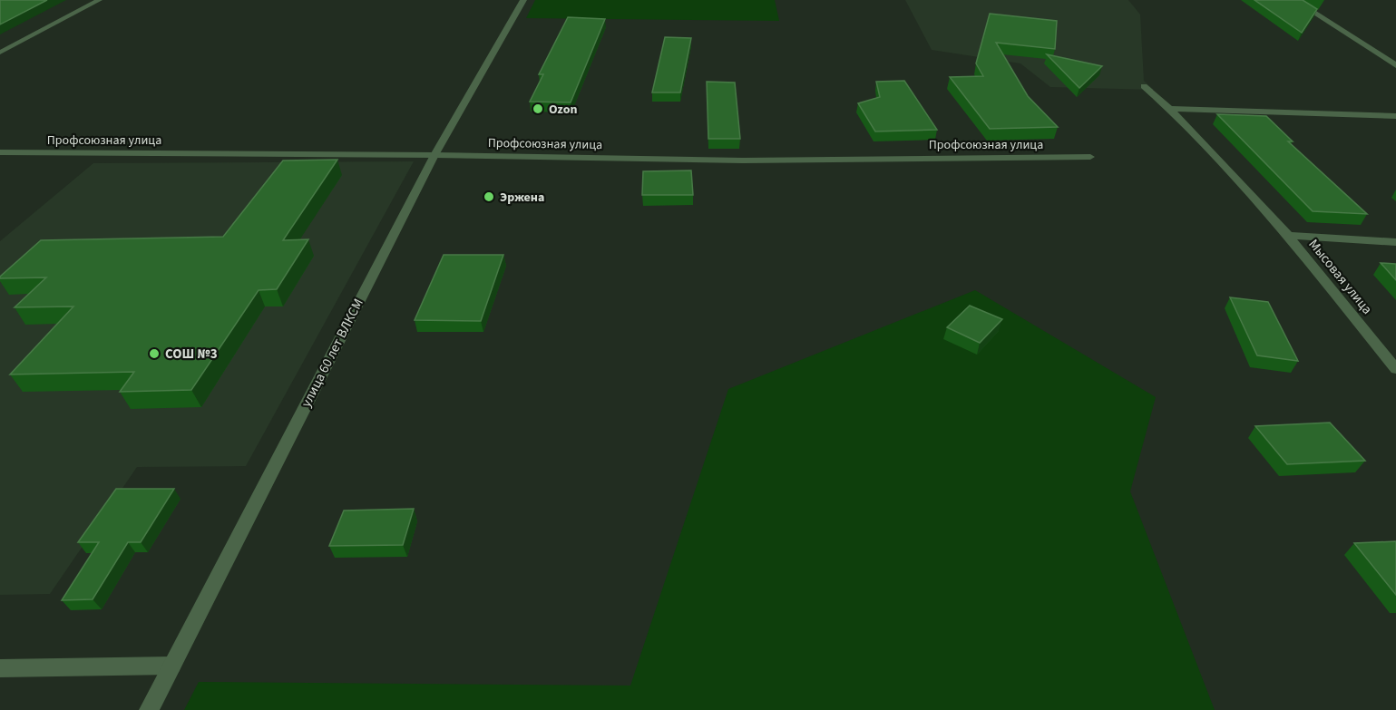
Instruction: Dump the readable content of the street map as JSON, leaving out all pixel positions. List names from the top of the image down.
{
  "streets": {
    "street": ["Профсоюзная улица", "Мысовая улица", "улица 60 лет ВЛКСМ"]
  },
  "crossings": [
    ["Профсоюзная улица", "улица 60 лет ВЛКСМ"]
  ],
  "places": ["Ozon", "Эржена", "СОШ №3"]
}
